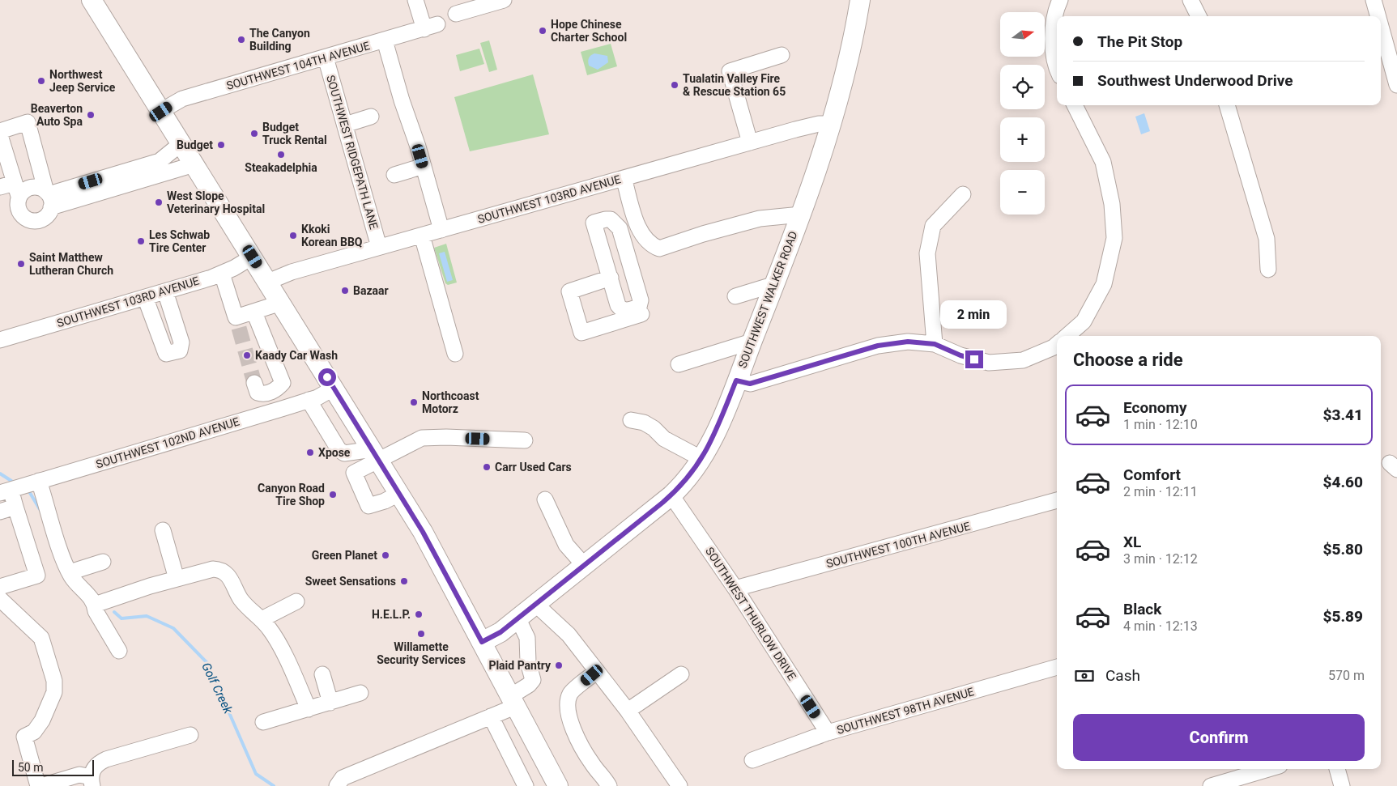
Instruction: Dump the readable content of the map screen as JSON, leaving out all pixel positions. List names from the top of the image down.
{
  "streets": {
    "main road": ["SOUTHWEST WALKER ROAD"],
    "street": [
      "SOUTHWEST 104TH AVENUE",
      "SOUTHWEST RIDGEPATH LANE",
      "SOUTHWEST 103RD AVENUE",
      "SOUTHWEST 102ND AVENUE",
      "SOUTHWEST 100TH AVENUE",
      "SOUTHWEST THURLOW DRIVE",
      "SOUTHWEST 98TH AVENUE"
    ]
  },
  "crossings": [
    ["SOUTHWEST 104TH AVENUE", "SOUTHWEST RIDGEPATH LANE"],
    ["SOUTHWEST RIDGEPATH LANE", "SOUTHWEST 103RD AVENUE"],
    ["SOUTHWEST 103RD AVENUE", "SOUTHWEST WALKER ROAD"],
    ["SOUTHWEST WALKER ROAD", "SOUTHWEST THURLOW DRIVE"],
    ["SOUTHWEST 100TH AVENUE", "SOUTHWEST THURLOW DRIVE"],
    ["SOUTHWEST THURLOW DRIVE", "SOUTHWEST 98TH AVENUE"]
  ],
  "water": ["Golf Creek"],
  "places": [
    "Hope Chinese Charter School",
    "The Canyon Building",
    "Northwest Jeep Service",
    "Tualatin Valley Fire & Rescue Station 65",
    "Beaverton Auto Spa",
    "Budget Truck Rental",
    "Budget",
    "Steakadelphia",
    "West Slope Veterinary Hospital",
    "Kkoki Korean BBQ",
    "Les Schwab Tire Center",
    "Saint Matthew Lutheran Church",
    "Bazaar",
    "Kaady Car Wash",
    "Northcoast Motorz",
    "Xpose",
    "Carr Used Cars",
    "Canyon Road Tire Shop",
    "Green Planet",
    "Sweet Sensations",
    "H.E.L.P.",
    "Willamette Security Services",
    "Plaid Pantry"
  ],
  "scale_bar": "50 m",
  "north": "right",
  "page": {
    "map_buttons": ["+", "−"],
    "banner": ["The Pit Stop", "Southwest Underwood Drive"],
    "bubble": "2 min",
    "heading": "Choose a ride",
    "list": [
      {
        "name": "Economy",
        "note": "1 min · 12:10",
        "value": "$3.41"
      },
      {
        "name": "Comfort",
        "note": "2 min · 12:11",
        "value": "$4.60"
      },
      {
        "name": "XL",
        "note": "3 min · 12:12",
        "value": "$5.80"
      },
      {
        "name": "Black",
        "note": "4 min · 12:13",
        "value": "$5.89"
      }
    ],
    "pay": ["Cash", "570 m"],
    "buttons": "Confirm",
    "scale": "50 m"
  }
}
